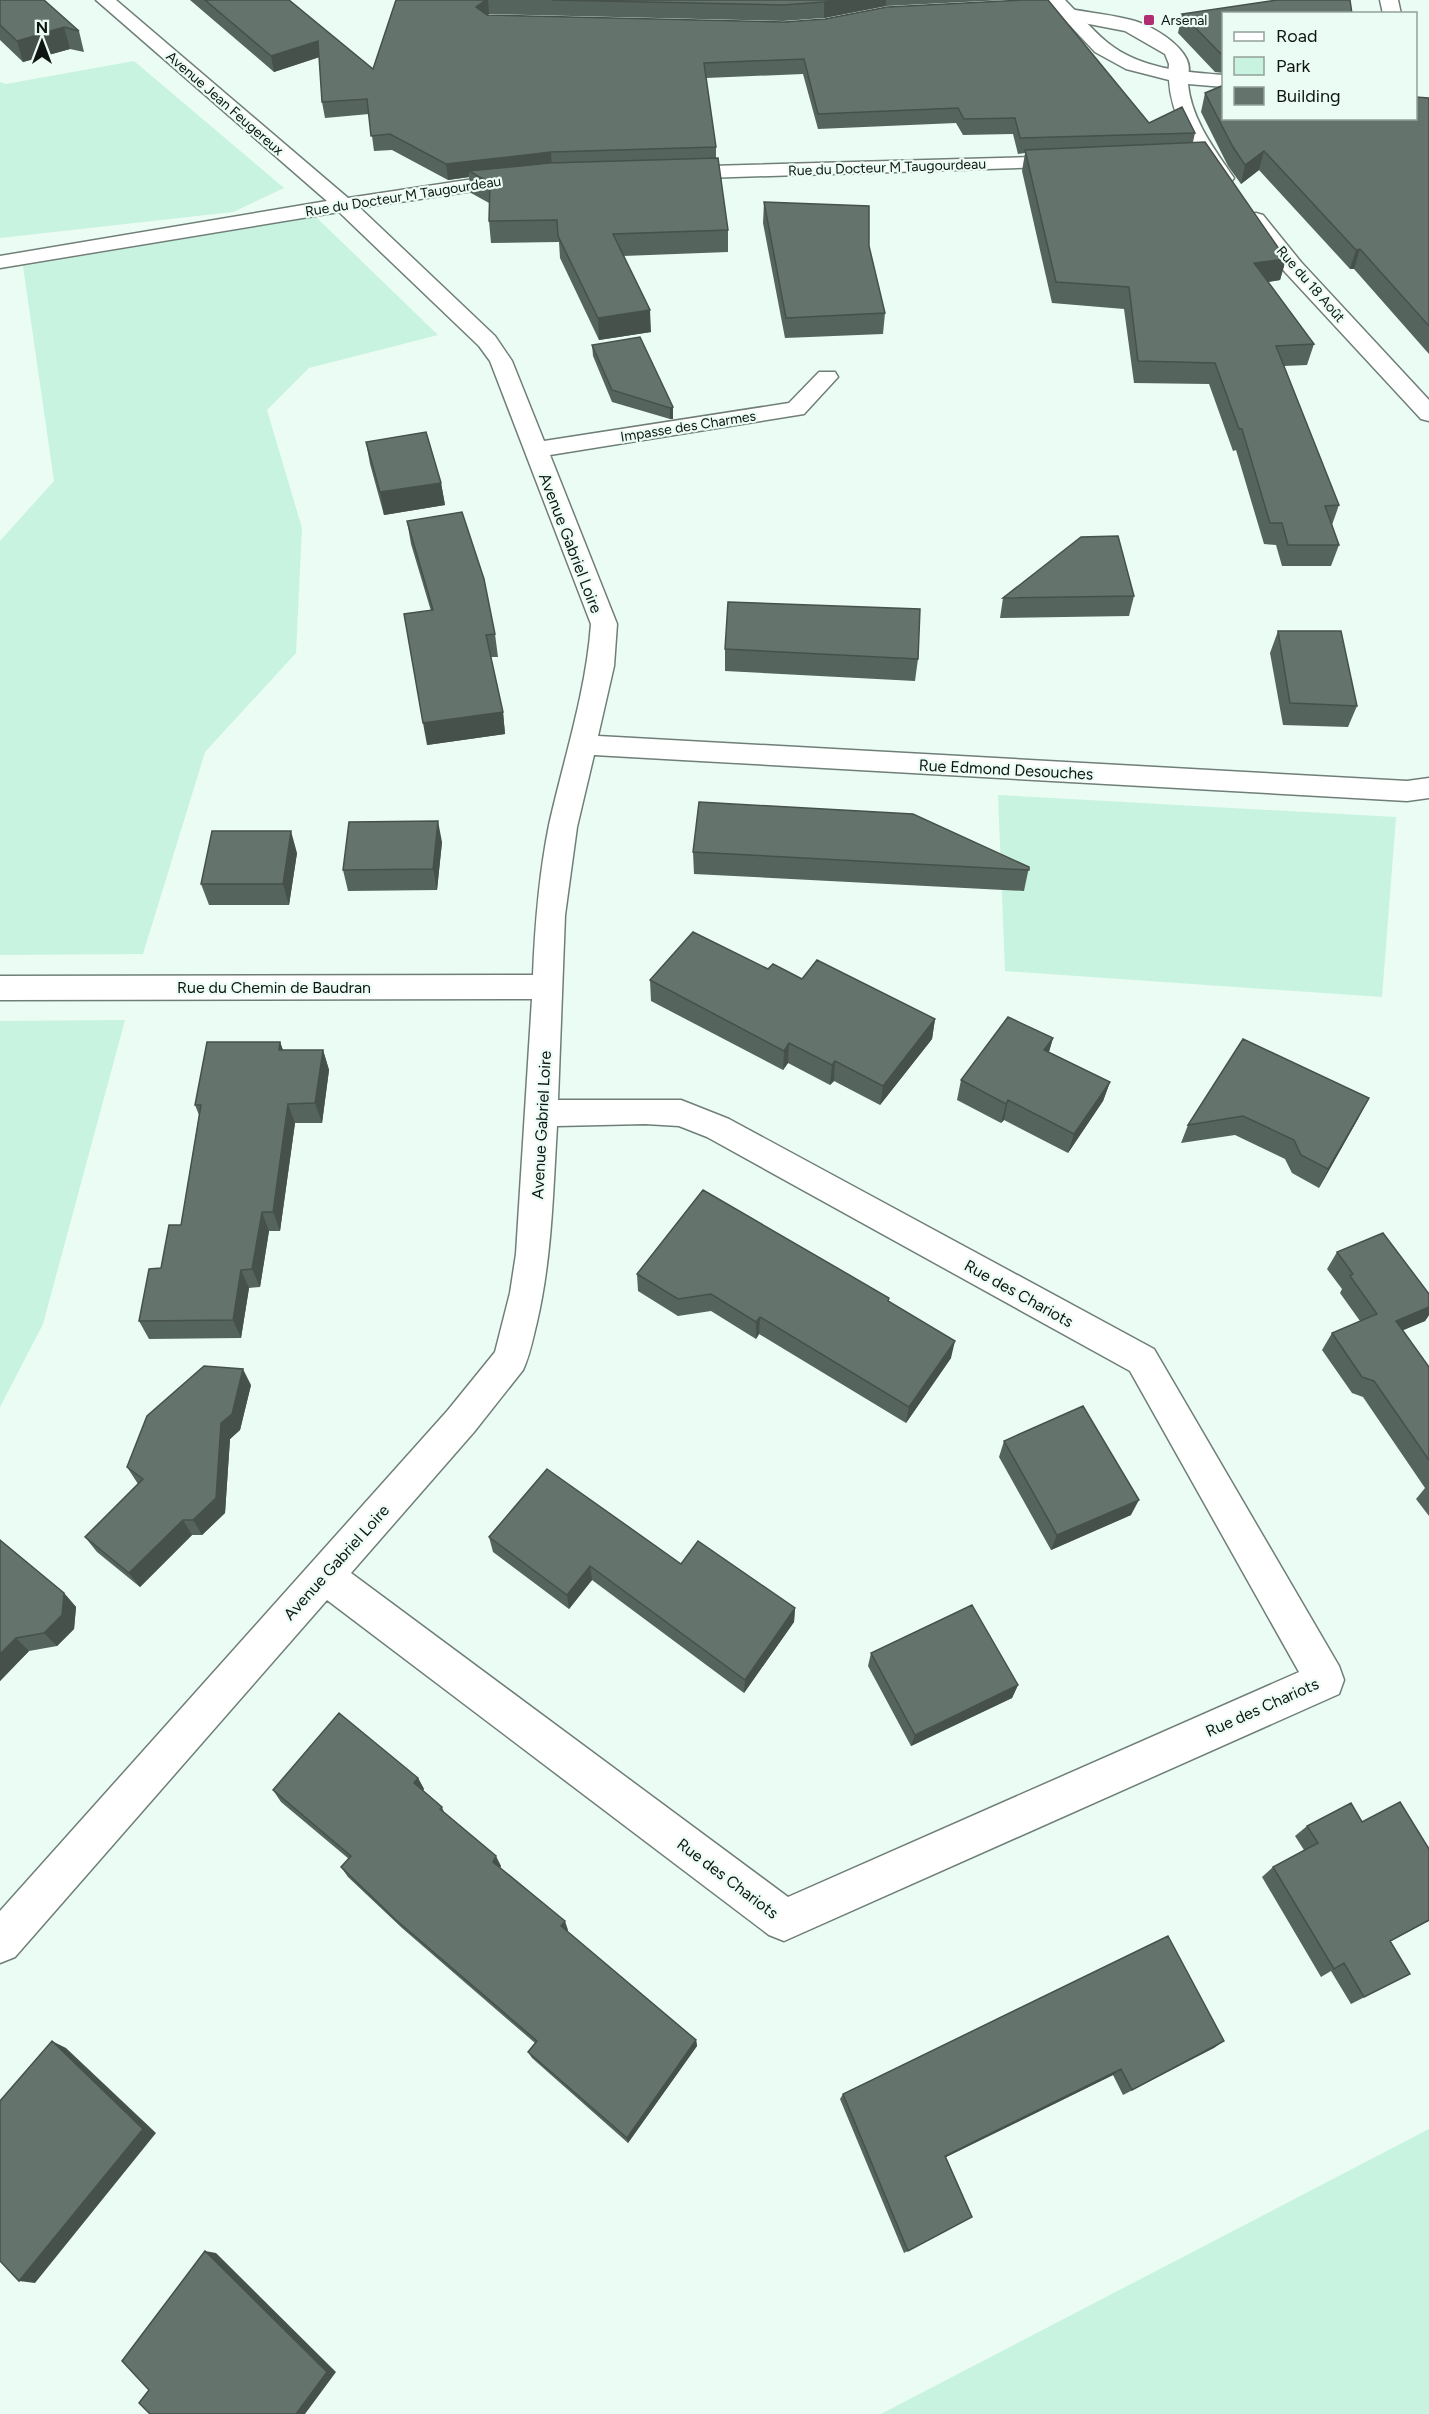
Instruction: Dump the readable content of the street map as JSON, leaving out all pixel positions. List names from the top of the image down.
{
  "streets": {
    "street": [
      "Avenue Jean Feugereux",
      "Rue du Docteur M Taugourdeau",
      "Rue du 18 Août",
      "Impasse des Charmes",
      "Avenue Gabriel Loire",
      "Rue Edmond Desouches",
      "Rue du Chemin de Baudran",
      "Rue des Chariots"
    ]
  },
  "crossings": [
    ["Avenue Jean Feugereux", "Rue du Docteur M Taugourdeau"],
    ["Avenue Jean Feugereux", "Avenue Gabriel Loire"],
    ["Rue du Docteur M Taugourdeau", "Avenue Gabriel Loire"],
    ["Impasse des Charmes", "Avenue Gabriel Loire"],
    ["Avenue Gabriel Loire", "Rue Edmond Desouches"],
    ["Avenue Gabriel Loire", "Rue du Chemin de Baudran"],
    ["Avenue Gabriel Loire", "Rue des Chariots"]
  ],
  "places": {
    "transit": ["Arsenal"]
  },
  "legend": ["Road", "Park", "Building"],
  "north": "top"
}
